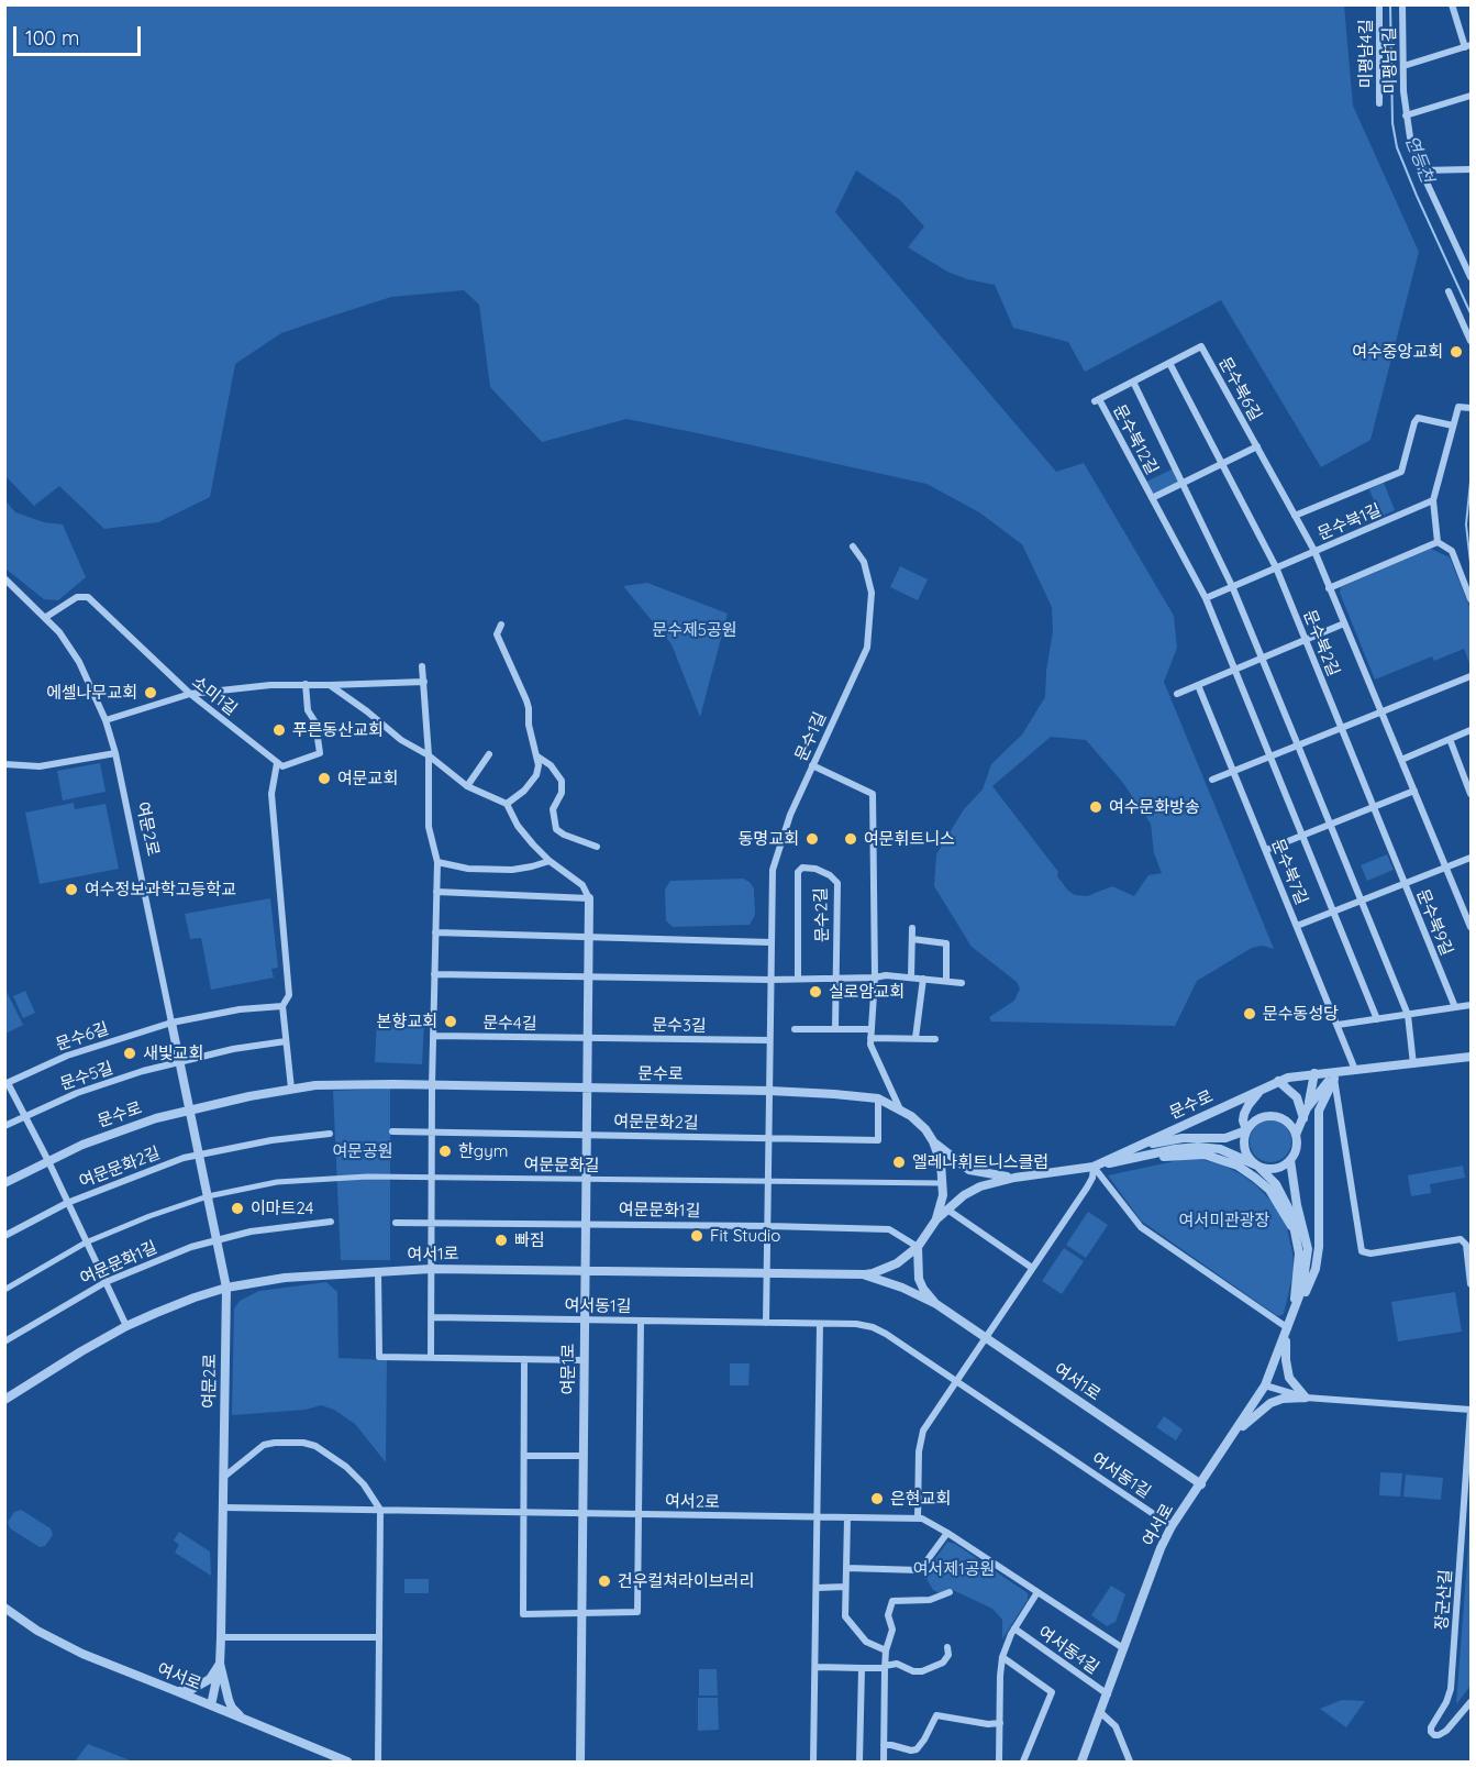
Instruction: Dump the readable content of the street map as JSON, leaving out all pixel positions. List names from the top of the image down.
{
  "streets": {
    "street": [
      "미평남4길",
      "미평남1길",
      "문수북6길",
      "문수북12길",
      "문수북1길",
      "문수북2길",
      "소미1길",
      "문수1길",
      "여문2로",
      "문수북7길",
      "문수2길",
      "문수북9길",
      "문수4길",
      "문수3길",
      "문수6길",
      "문수로",
      "문수5길",
      "여문문화2길",
      "여문문화길",
      "여문문화1길",
      "여서1로",
      "여서동1길",
      "여문1로",
      "여서2로",
      "여서로",
      "장군산길",
      "여서동4길"
    ]
  },
  "crossings": [
    ["문수북6길", "문수북12길"],
    ["문수북6길", "문수북1길"],
    ["문수북1길", "문수북2길"],
    ["문수북2길", "문수북9길"],
    ["소미1길", "여문2로"],
    ["문수1길", "문수3길"],
    ["문수1길", "문수로"],
    ["문수1길", "여문문화2길"],
    ["문수1길", "여문문화길"],
    ["문수1길", "여문문화1길"],
    ["문수1길", "여서1로"],
    ["여문2로", "문수6길"],
    ["여문2로", "문수로"],
    ["여문2로", "문수5길"],
    ["여문2로", "여문문화2길"],
    ["여문2로", "여문문화길"],
    ["여문2로", "여문문화1길"],
    ["여문2로", "여서1로"],
    ["여문2로", "여서2로"],
    ["여문2로", "여서로"],
    ["문수북7길", "문수로"],
    ["문수4길", "문수3길"],
    ["문수4길", "여문1로"],
    ["문수3길", "여문1로"],
    ["문수로", "여문문화2길"],
    ["문수로", "여문문화길"],
    ["문수로", "여문1로"],
    ["여문문화2길", "여문1로"],
    ["여문문화길", "여문1로"],
    ["여문문화1길", "여서1로"],
    ["여문문화1길", "여문1로"],
    ["여서1로", "여문1로"],
    ["여서1로", "여서로"],
    ["여서동1길", "여문1로"],
    ["여서동1길", "여서로"],
    ["여문1로", "여서2로"],
    ["여서2로", "여서로"],
    ["여서2로", "여서동4길"],
    ["여서로", "장군산길"],
    ["여서로", "여서동4길"]
  ],
  "water": ["연등천"],
  "parks": [
    "문수제5공원",
    "여문공원",
    "여서미관광장",
    "여서제1공원"
  ],
  "places": [
    "여수중앙교회",
    "에셀나무교회",
    "푸른동산교회",
    "여문교회",
    "여수문화방송",
    "동명교회",
    "여문휘트니스",
    "여수정보과학고등학교",
    "실로암교회",
    "문수동성당",
    "본향교회",
    "새빛교회",
    "한gym",
    "엘레나휘트니스클럽",
    "이마트24",
    "Fit Studio",
    "빠짐",
    "은현교회",
    "건우컬쳐라이브러리"
  ],
  "scale_bar": "100 m"
}
